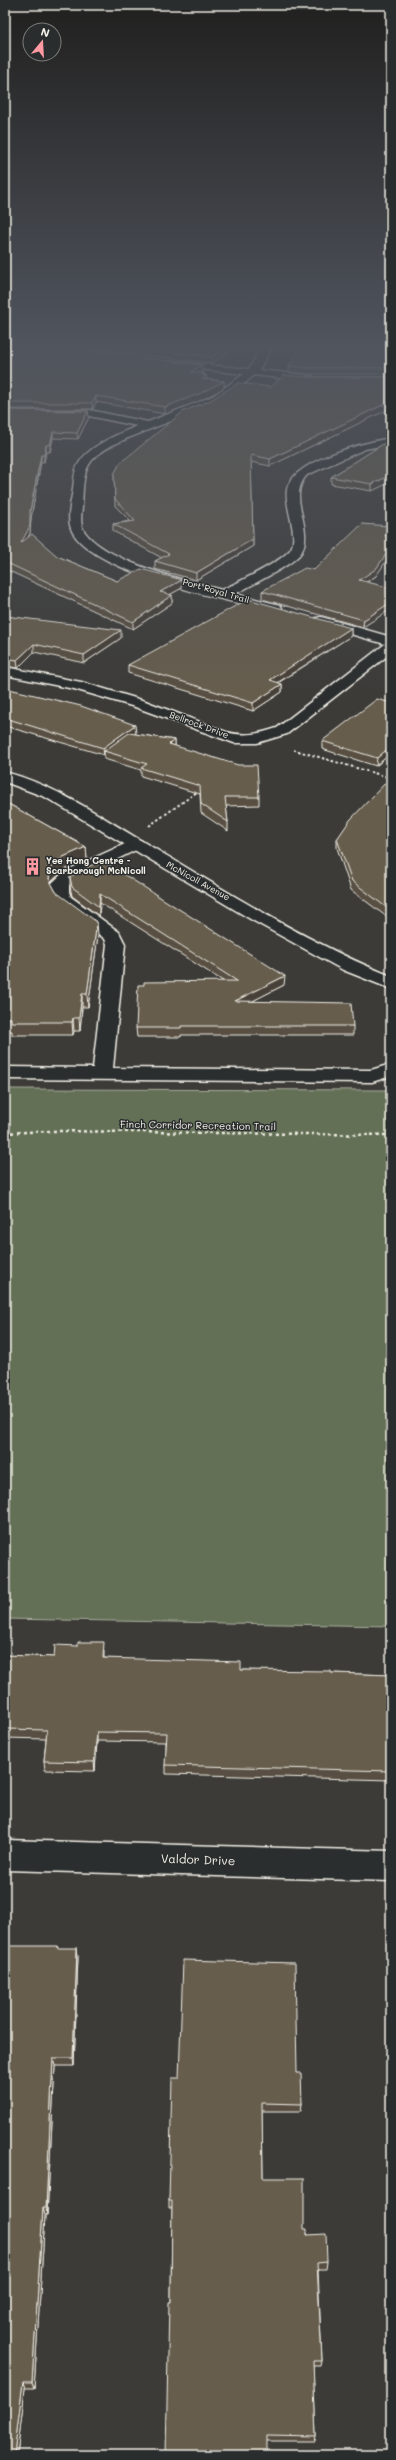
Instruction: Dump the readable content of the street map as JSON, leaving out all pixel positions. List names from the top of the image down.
{
  "streets": {
    "street": [
      "Port Royal Trail",
      "Bellrock Drive",
      "McNicoll Avenue",
      "Valdor Drive"
    ],
    "path": ["Finch Corridor Recreation Trail"]
  },
  "places": {
    "building": ["Yee Hong Centre - Scarborough McNicoll"]
  },
  "north": "top"
}
